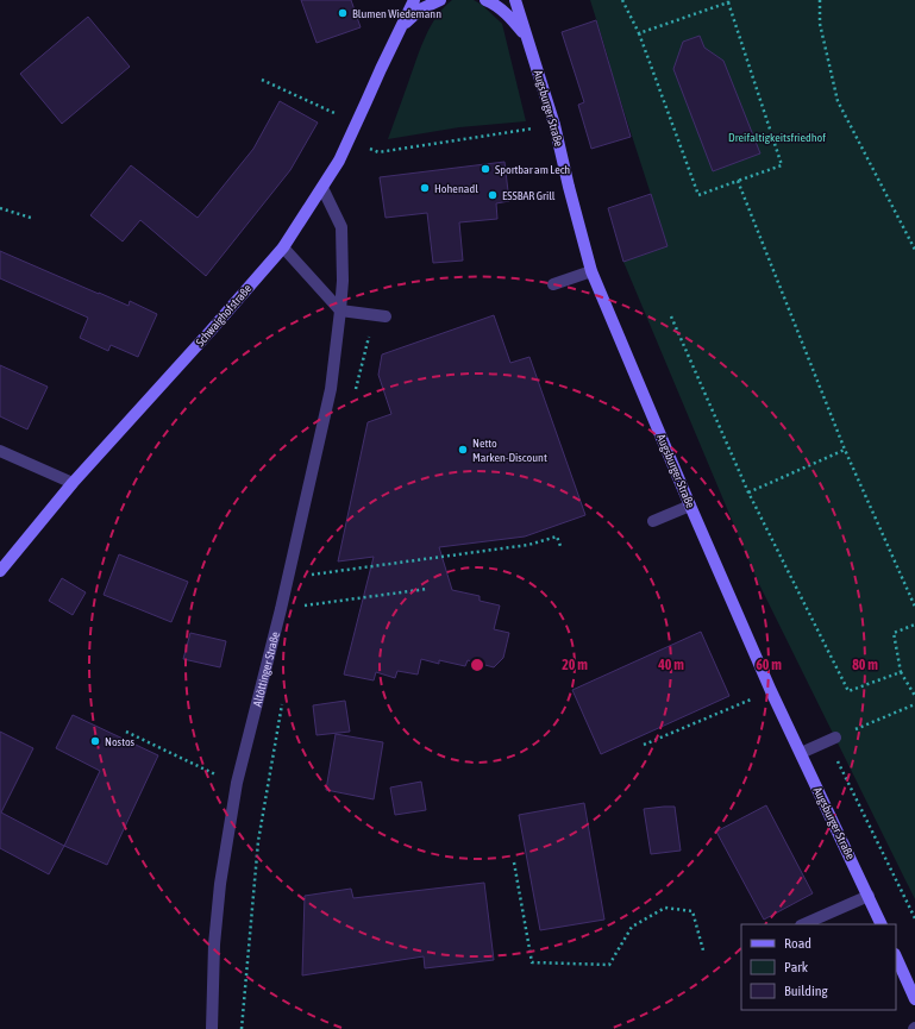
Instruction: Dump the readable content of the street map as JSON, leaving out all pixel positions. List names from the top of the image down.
{
  "streets": {
    "street": ["Augsburger Straße", "Schwaighofstraße", "Altöttinger Straße"]
  },
  "crossings": [
    ["Schwaighofstraße", "Altöttinger Straße"]
  ],
  "parks": ["Dreifaltigkeitsfriedhof"],
  "places": [
    "Blumen Wiedemann",
    "Sportbar am Lech",
    "Hohenadl",
    "ESSBAR Grill",
    "Netto Marken-Discount",
    "Nostos"
  ],
  "legend": ["Road", "Park", "Building"],
  "rings": [
    "20 m",
    "40 m",
    "60 m",
    "80 m"
  ]
}
